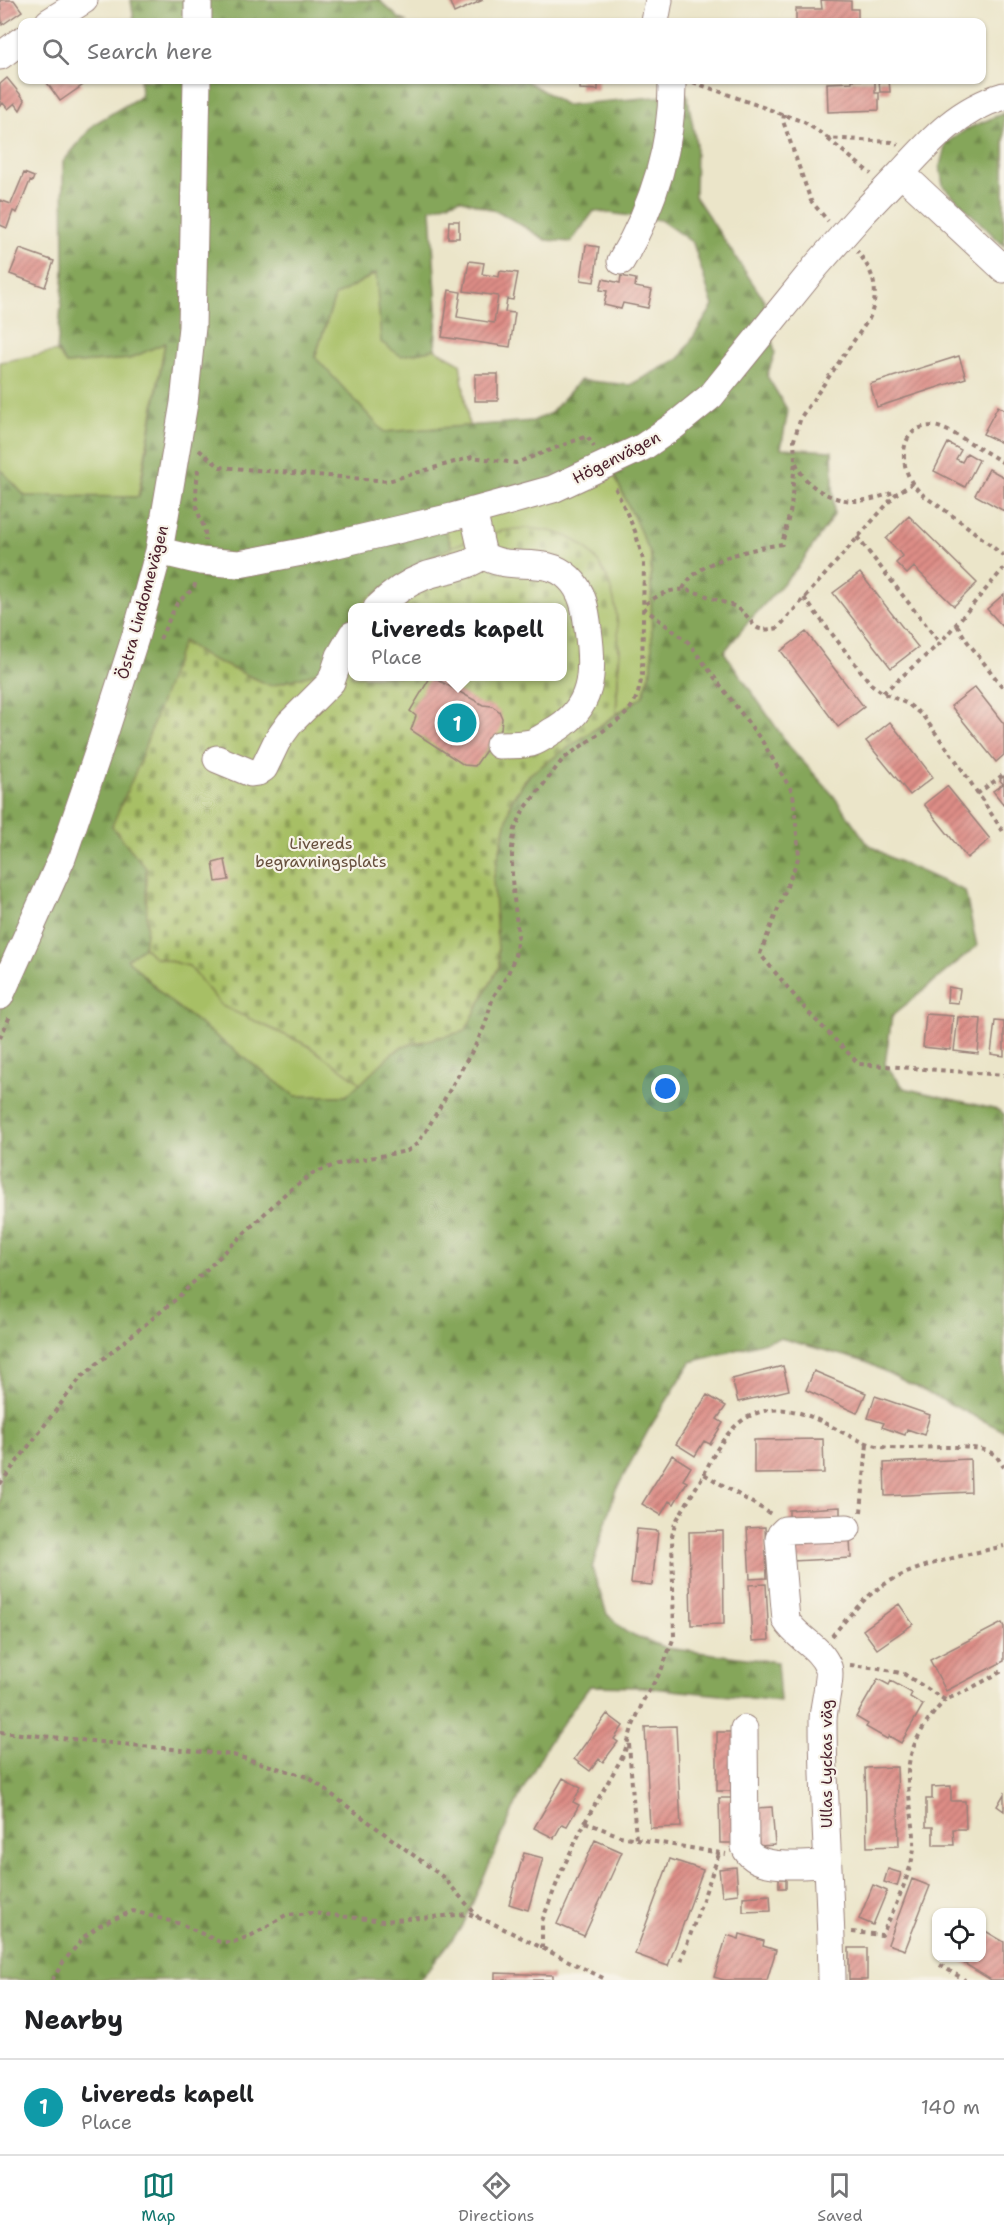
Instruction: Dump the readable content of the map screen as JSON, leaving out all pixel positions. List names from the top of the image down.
{
  "streets": {
    "street": ["Högenvägen", "Östra Lindomevägen", "Ullas Lyckas väg"]
  },
  "crossings": [
    ["Högenvägen", "Östra Lindomevägen"]
  ],
  "parks": ["Livereds begravningsplats"],
  "page": {
    "search": "Search here",
    "popup": ["Livereds kapell", "Place"],
    "pins": "1",
    "heading": "Nearby",
    "list": [
      {
        "mark": "1",
        "name": "Livereds kapell",
        "note": "Place",
        "value": "140 m"
      }
    ],
    "nav": ["Map", "Directions", "Saved"]
  }
}
